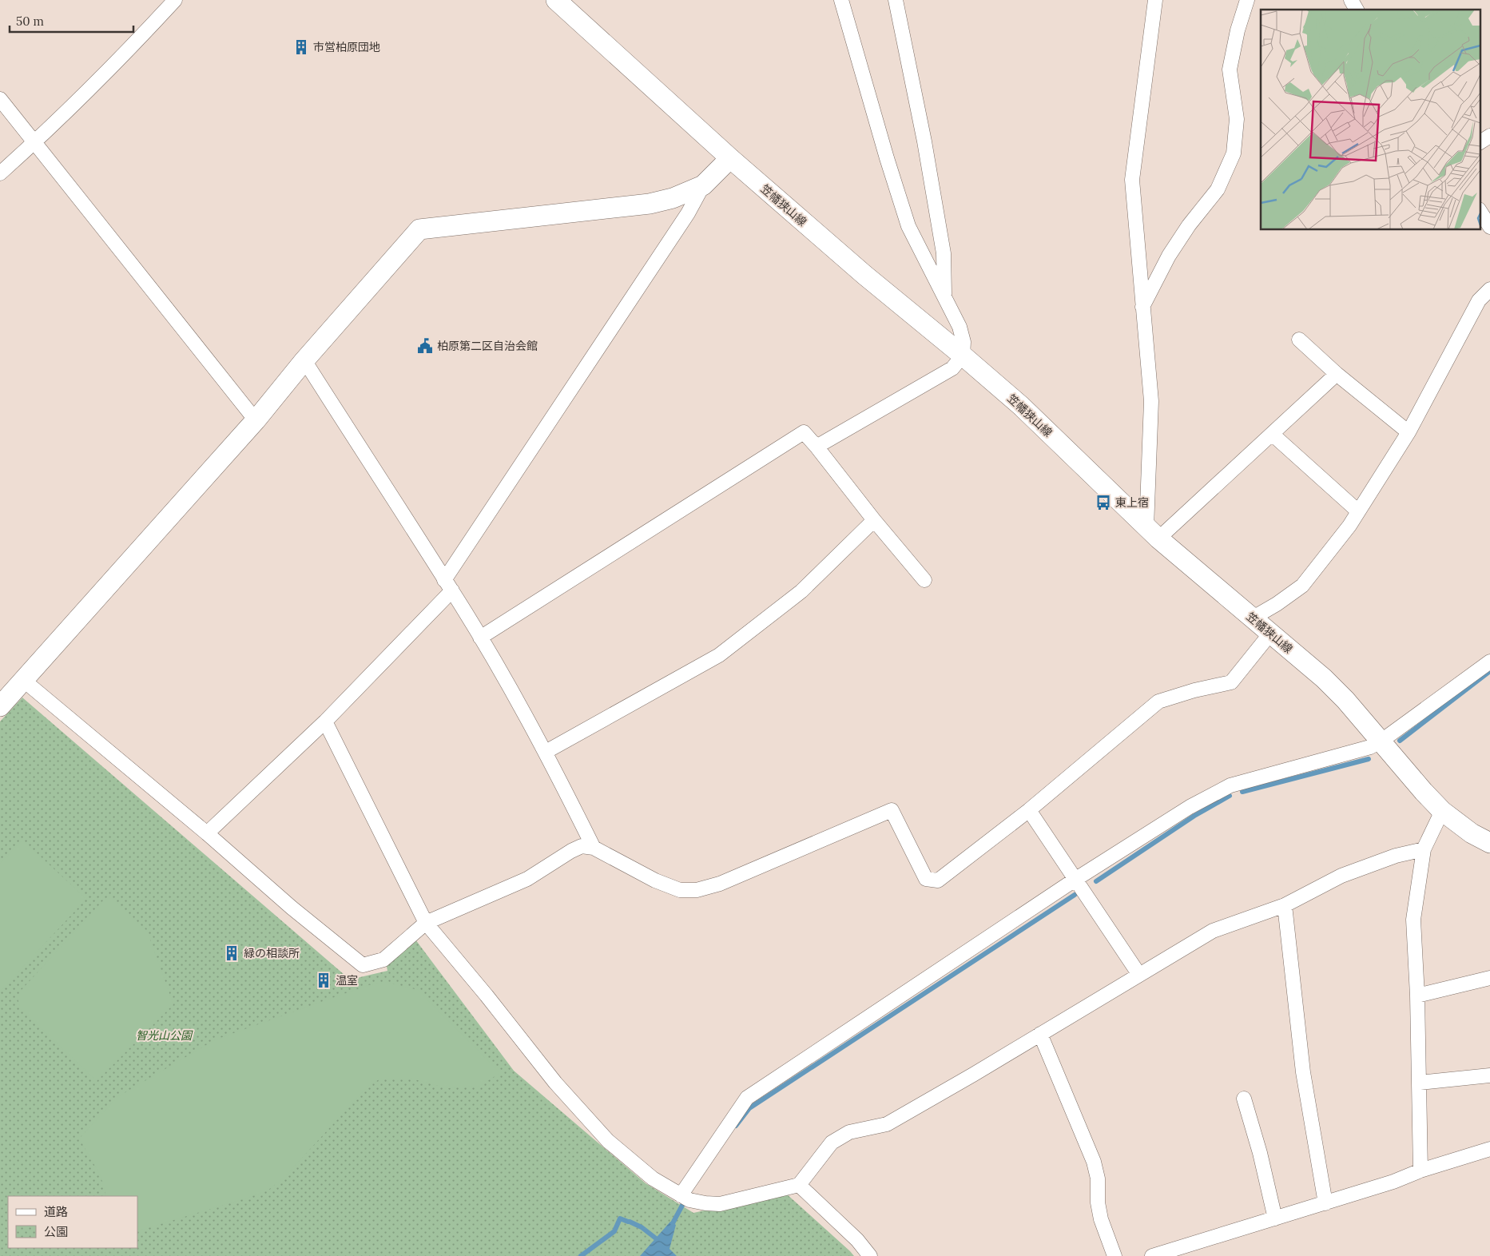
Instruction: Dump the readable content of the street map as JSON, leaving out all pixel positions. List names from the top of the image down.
{
  "streets": {
    "main road": ["笠幡狭山線"]
  },
  "parks": ["智光山公園"],
  "places": {
    "building": ["市営柏原団地", "緑の相談所", "温室"],
    "public building": ["柏原第二区自治会館"],
    "bus stop": ["東上宿"]
  },
  "legend": ["道路", "公園"],
  "scale_bar": "50 m"
}
